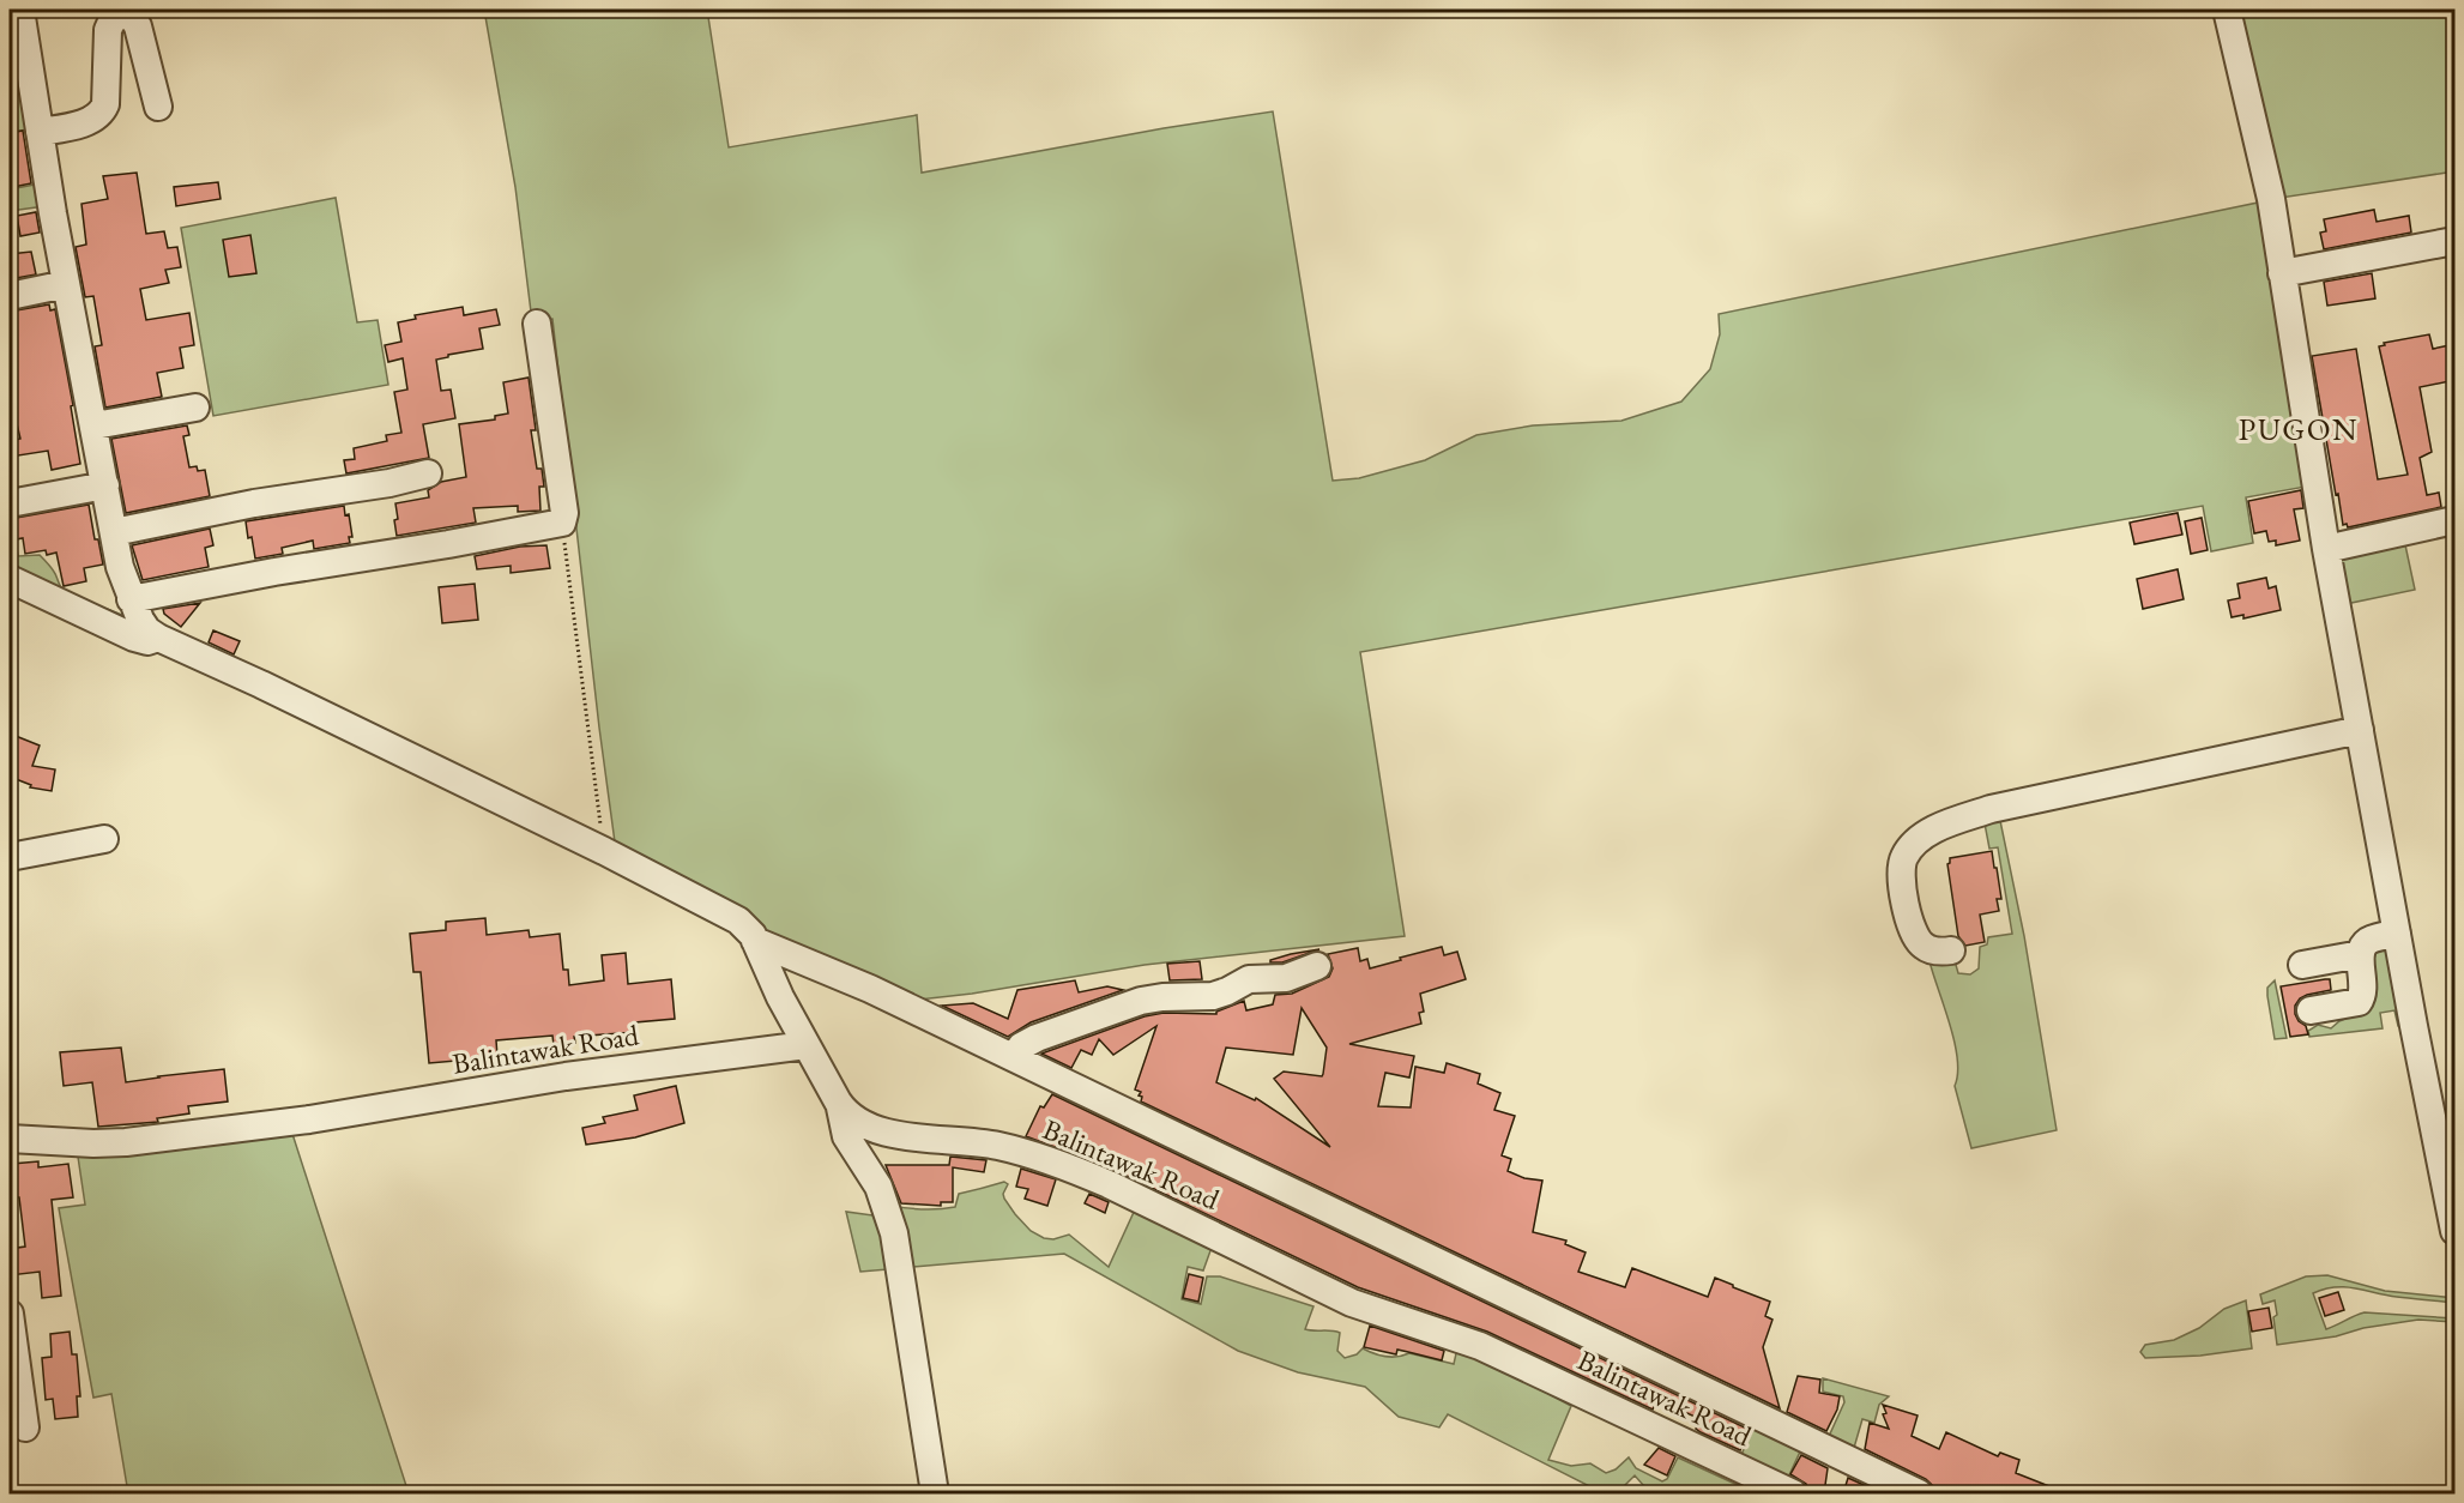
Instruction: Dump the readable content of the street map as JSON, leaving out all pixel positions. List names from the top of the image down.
{
  "streets": {
    "street": ["Balintawak Road"]
  },
  "districts": ["PUGON"]
}
